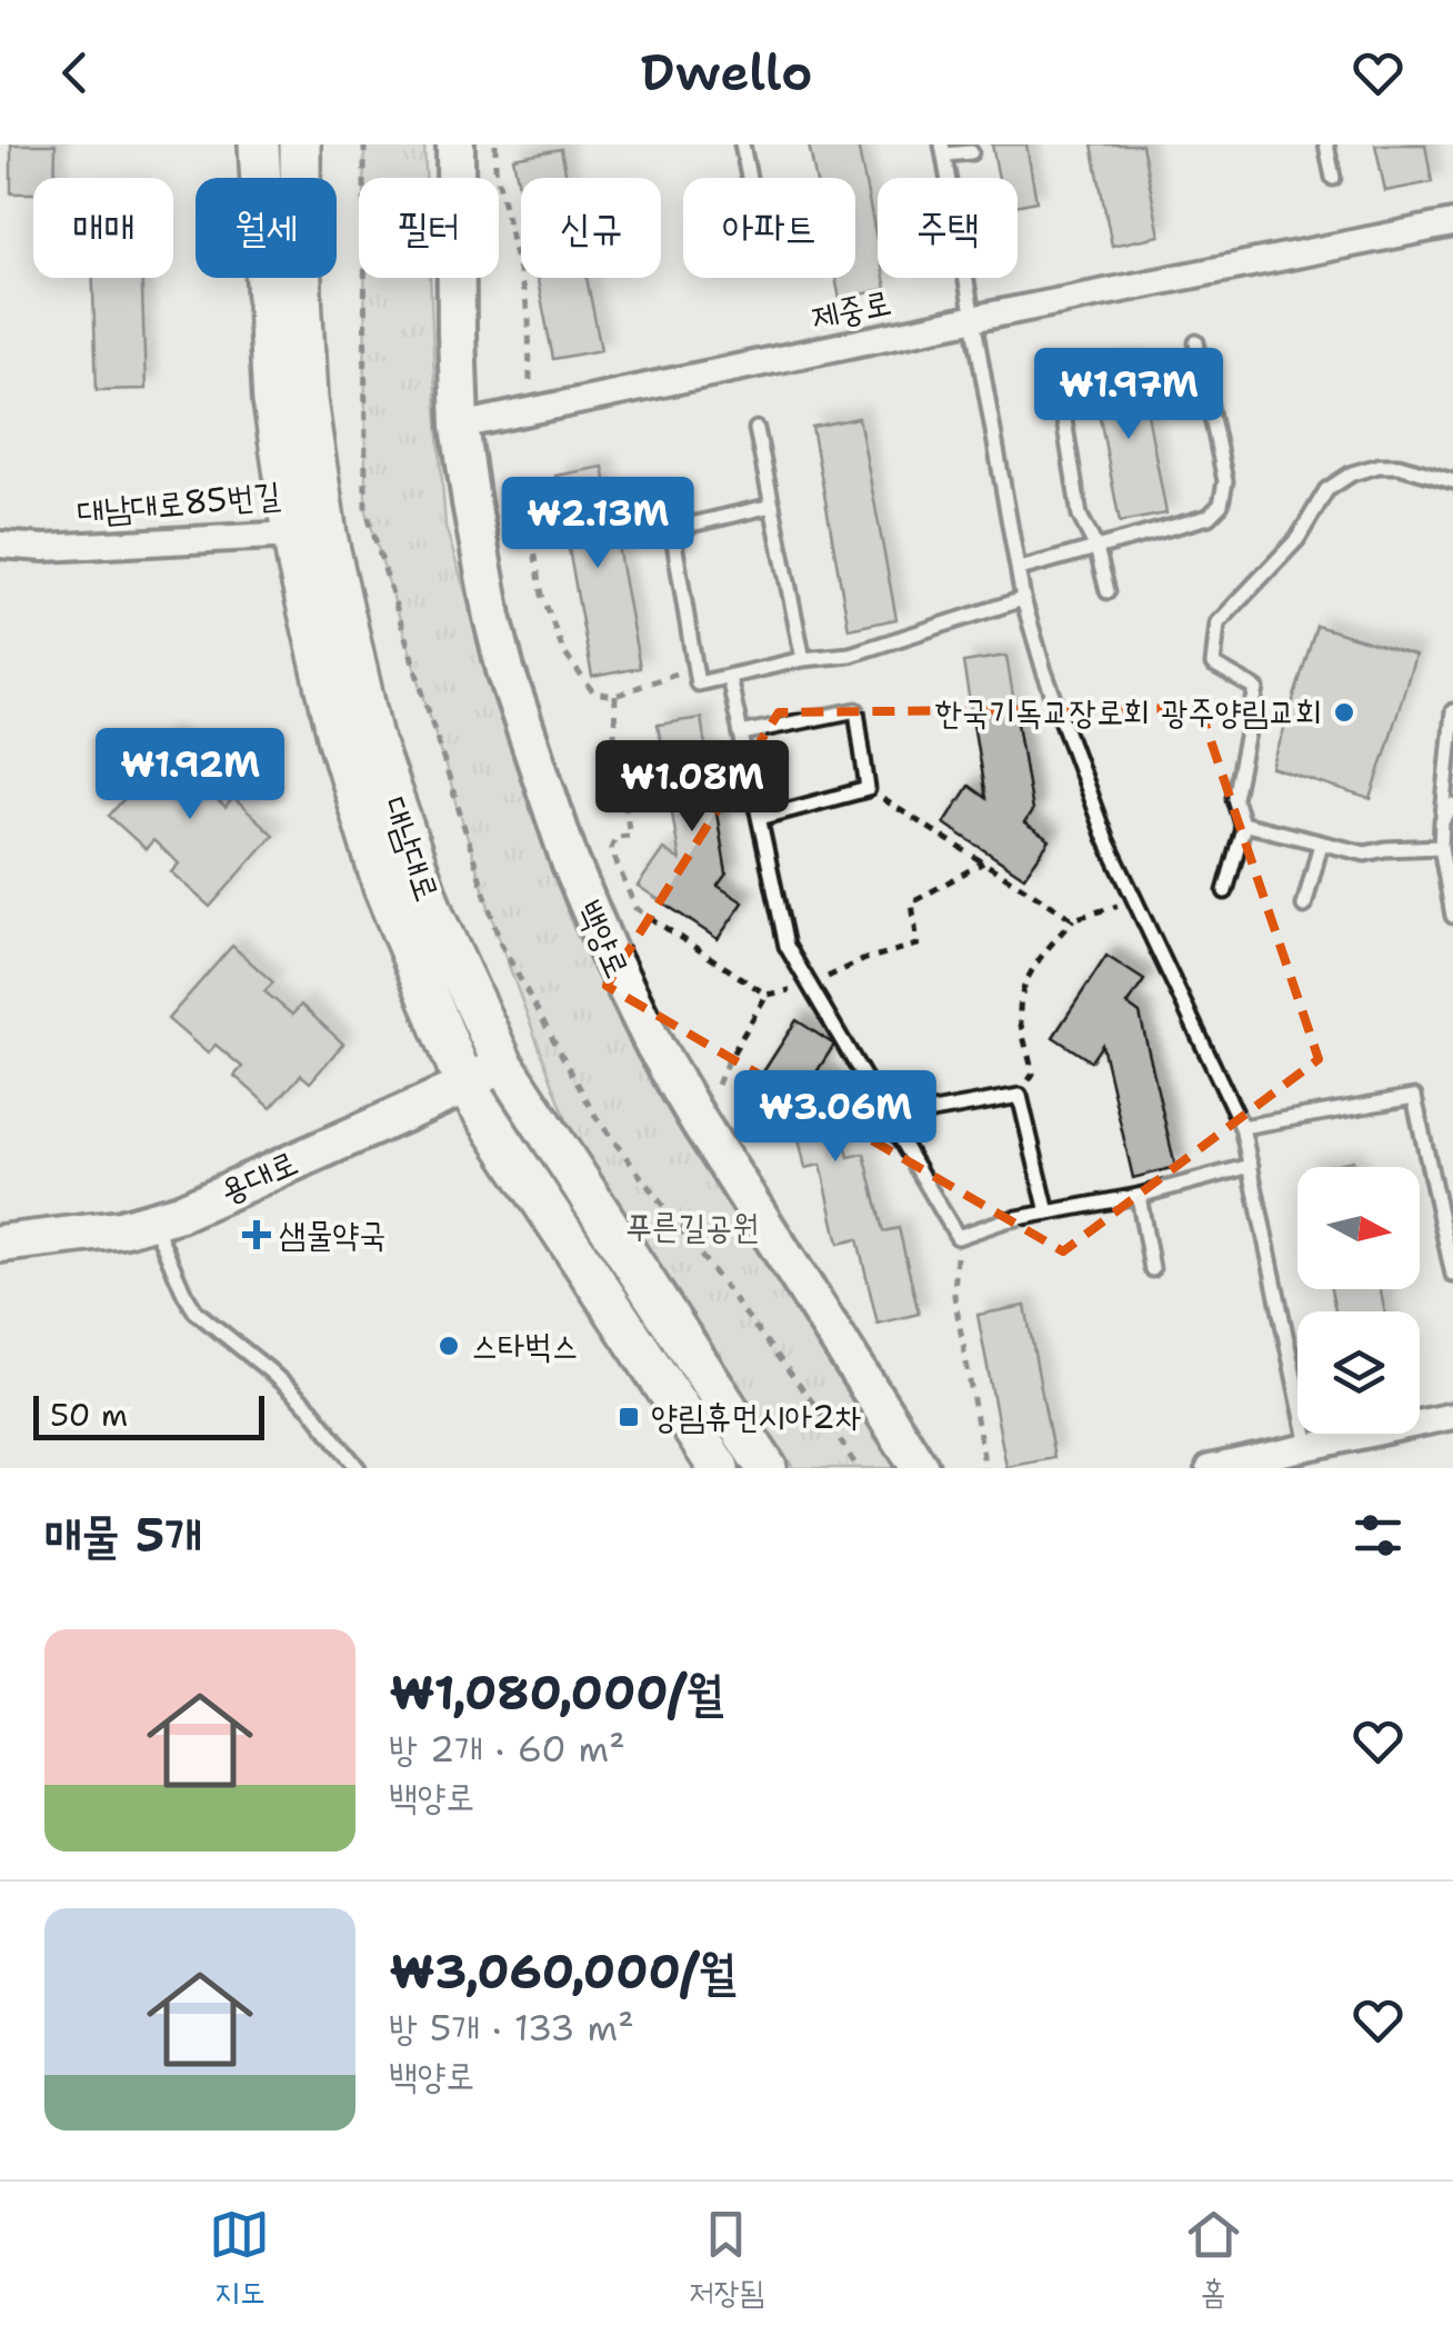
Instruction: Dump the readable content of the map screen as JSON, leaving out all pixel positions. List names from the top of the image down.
{
  "streets": {
    "main road": ["대남대로"],
    "street": [
      "제중로",
      "대남대로85번길",
      "백양로",
      "용대로"
    ]
  },
  "crossings": [
    ["제중로", "백양로"],
    ["대남대로85번길", "대남대로"],
    ["대남대로", "용대로"]
  ],
  "parks": ["푸른길공원"],
  "places": {
    "other": ["한국기독교장로회 광주양림교회", "스타벅스"],
    "health": ["샘물약국"],
    "transit": ["양림휴먼시아2차"]
  },
  "scale_bar": "50 m",
  "north": "right",
  "page": {
    "header": "Dwello",
    "chip": [
      "매매",
      "월세",
      "필터",
      "신규",
      "아파트",
      "주택"
    ],
    "price": [
      "₩1.97M",
      "₩2.13M",
      "₩1.92M",
      "₩1.08M",
      "₩3.06M"
    ],
    "scale": "50 m",
    "heading": "매물 5개",
    "list": [
      {
        "name": "₩1,080,000/월",
        "note": "방 2개 · 60 m² · 백양로"
      },
      {
        "name": "₩3,060,000/월",
        "note": "방 5개 · 133 m² · 백양로"
      }
    ],
    "tabs": ["지도", "저장됨", "홈"]
  }
}
